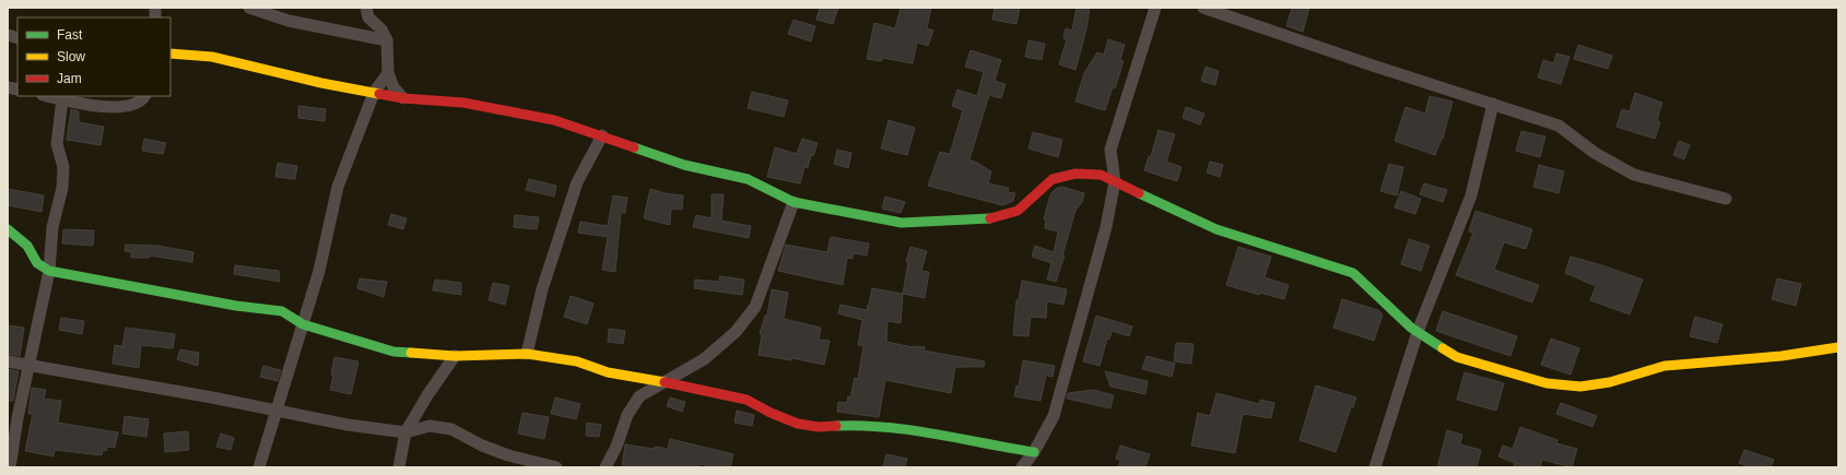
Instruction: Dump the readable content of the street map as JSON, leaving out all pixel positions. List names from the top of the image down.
{
  "legend": ["Fast", "Slow", "Jam"]
}
